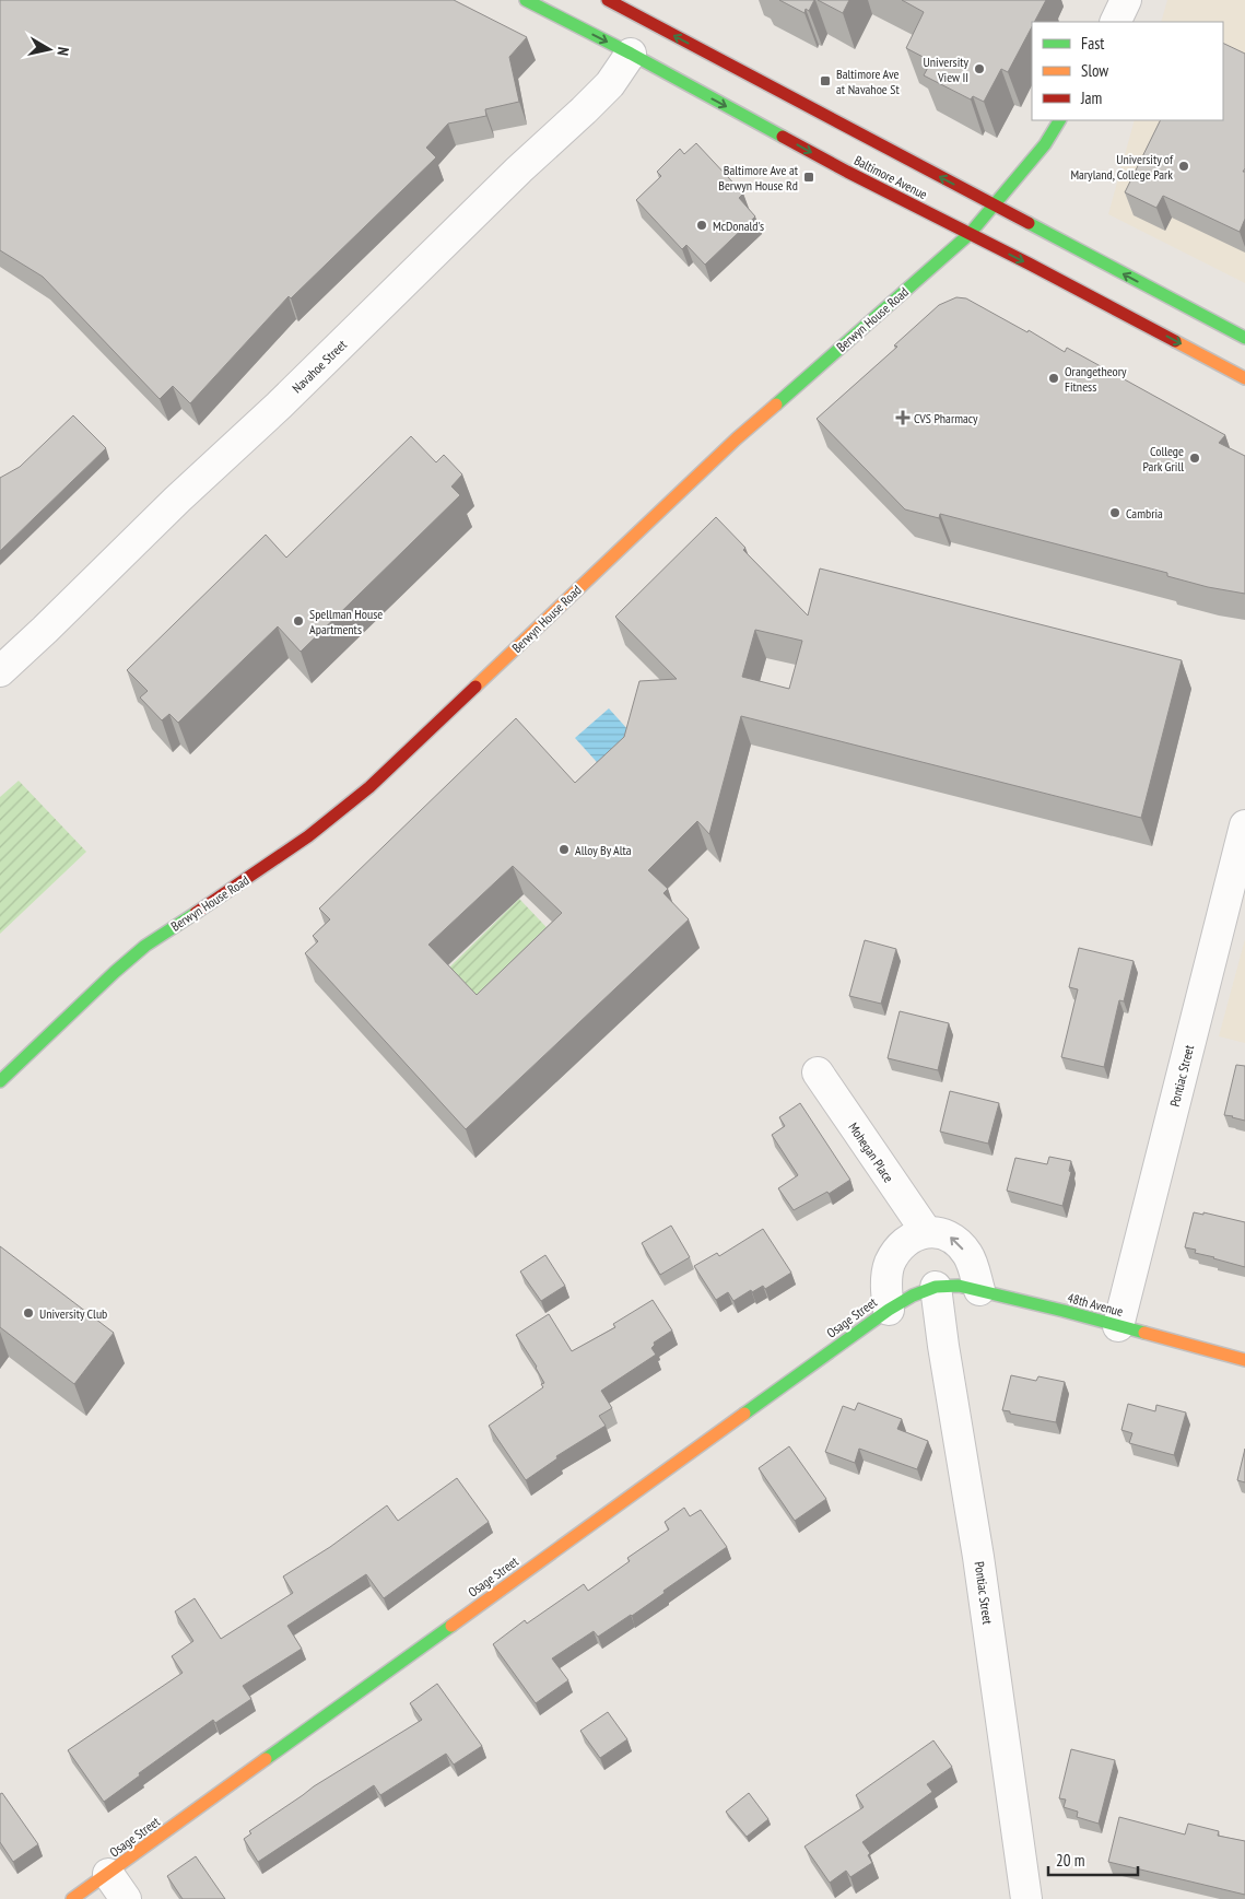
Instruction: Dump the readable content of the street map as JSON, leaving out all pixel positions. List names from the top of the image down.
{
  "streets": {
    "street": [
      "Baltimore Avenue",
      "Berwyn House Road",
      "Navahoe Street",
      "Pontiac Street",
      "Mohegan Place",
      "48th Avenue",
      "Osage Street"
    ]
  },
  "crossings": [
    ["Baltimore Avenue", "Berwyn House Road"],
    ["Baltimore Avenue", "Navahoe Street"],
    ["Pontiac Street", "48th Avenue"],
    ["Pontiac Street", "Osage Street"],
    ["48th Avenue", "Osage Street"]
  ],
  "places": {
    "other": [
      "University View II",
      "University of Maryland, College Park",
      "McDonald's",
      "Orangetheory Fitness",
      "College Park Grill",
      "Cambria",
      "Spellman House Apartments",
      "Alloy By Alta",
      "University Club"
    ],
    "transit": ["Baltimore Ave at Navahoe St", "Baltimore Ave at Berwyn House Rd"],
    "health": ["CVS Pharmacy"]
  },
  "legend": ["Fast", "Slow", "Jam"],
  "scale_bar": "20 m",
  "north": "right"
}
